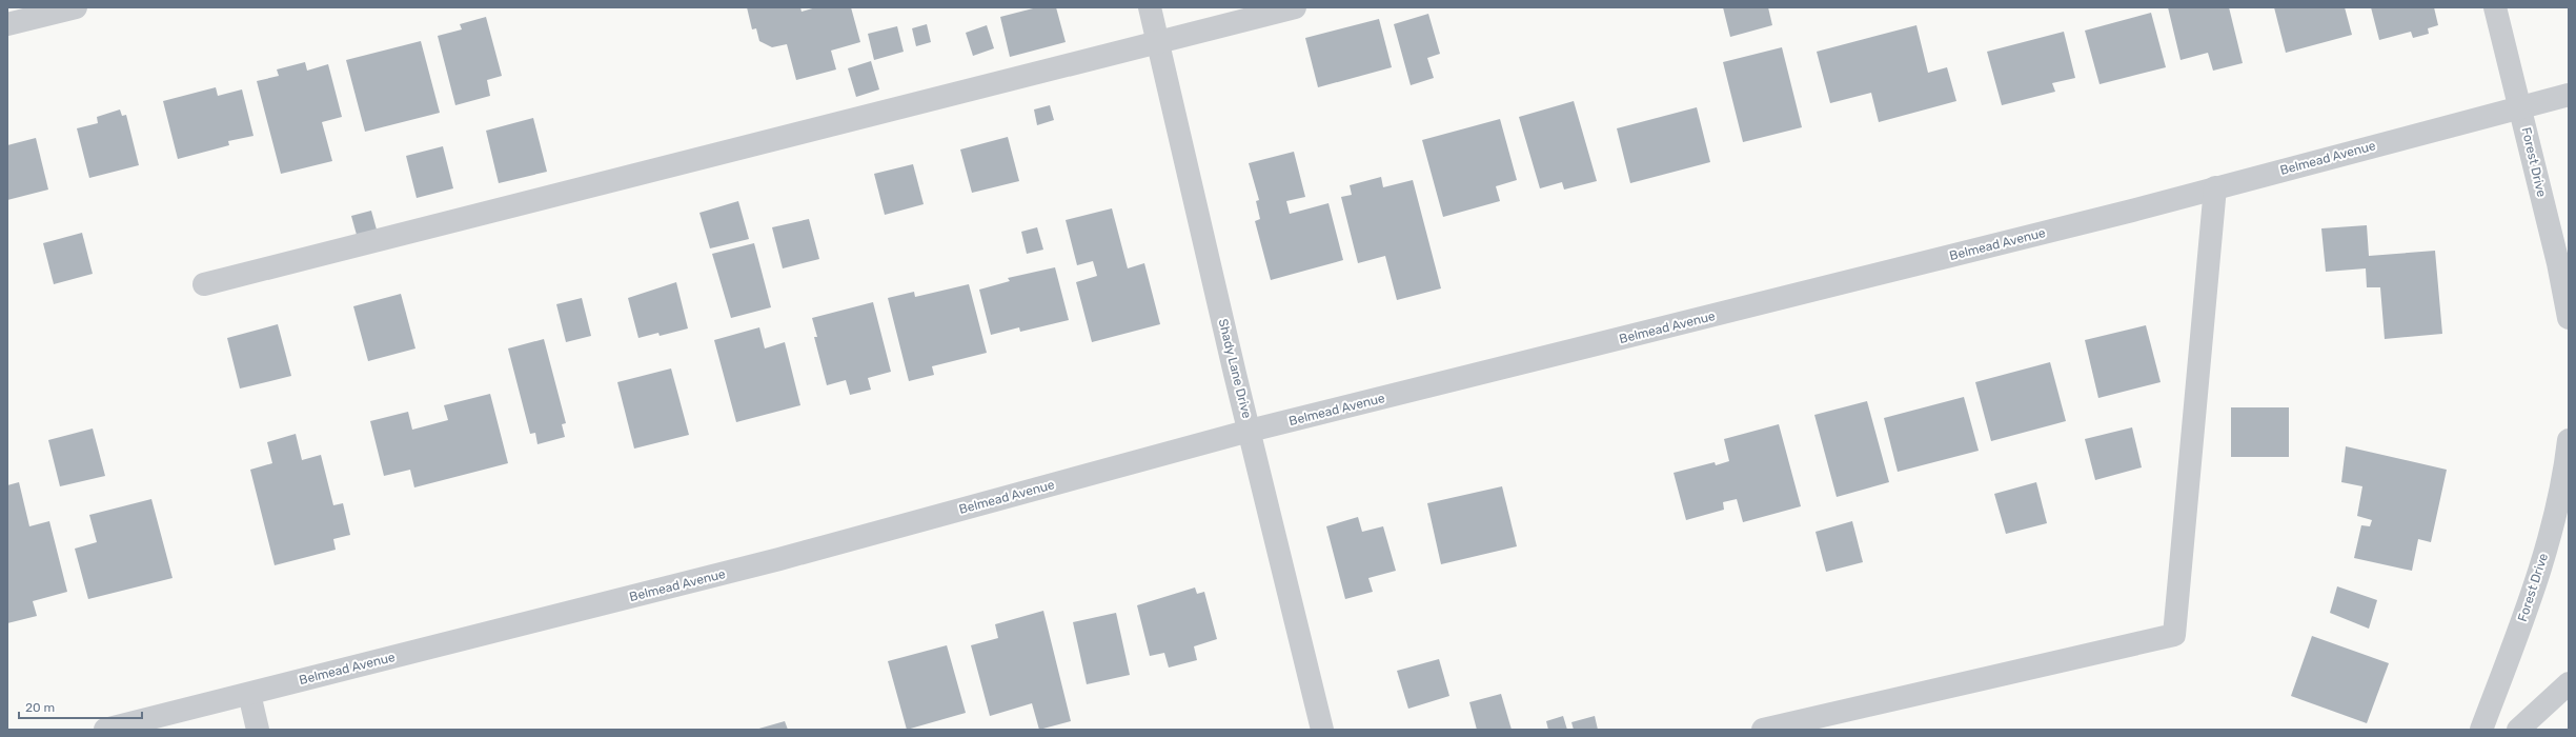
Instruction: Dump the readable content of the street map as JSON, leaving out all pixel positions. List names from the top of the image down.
{
  "streets": {
    "street": ["Belmead Avenue", "Forest Drive", "Shady Lane Drive"]
  },
  "crossings": [
    ["Belmead Avenue", "Forest Drive"],
    ["Belmead Avenue", "Shady Lane Drive"]
  ],
  "scale_bar": "20 m"
}
